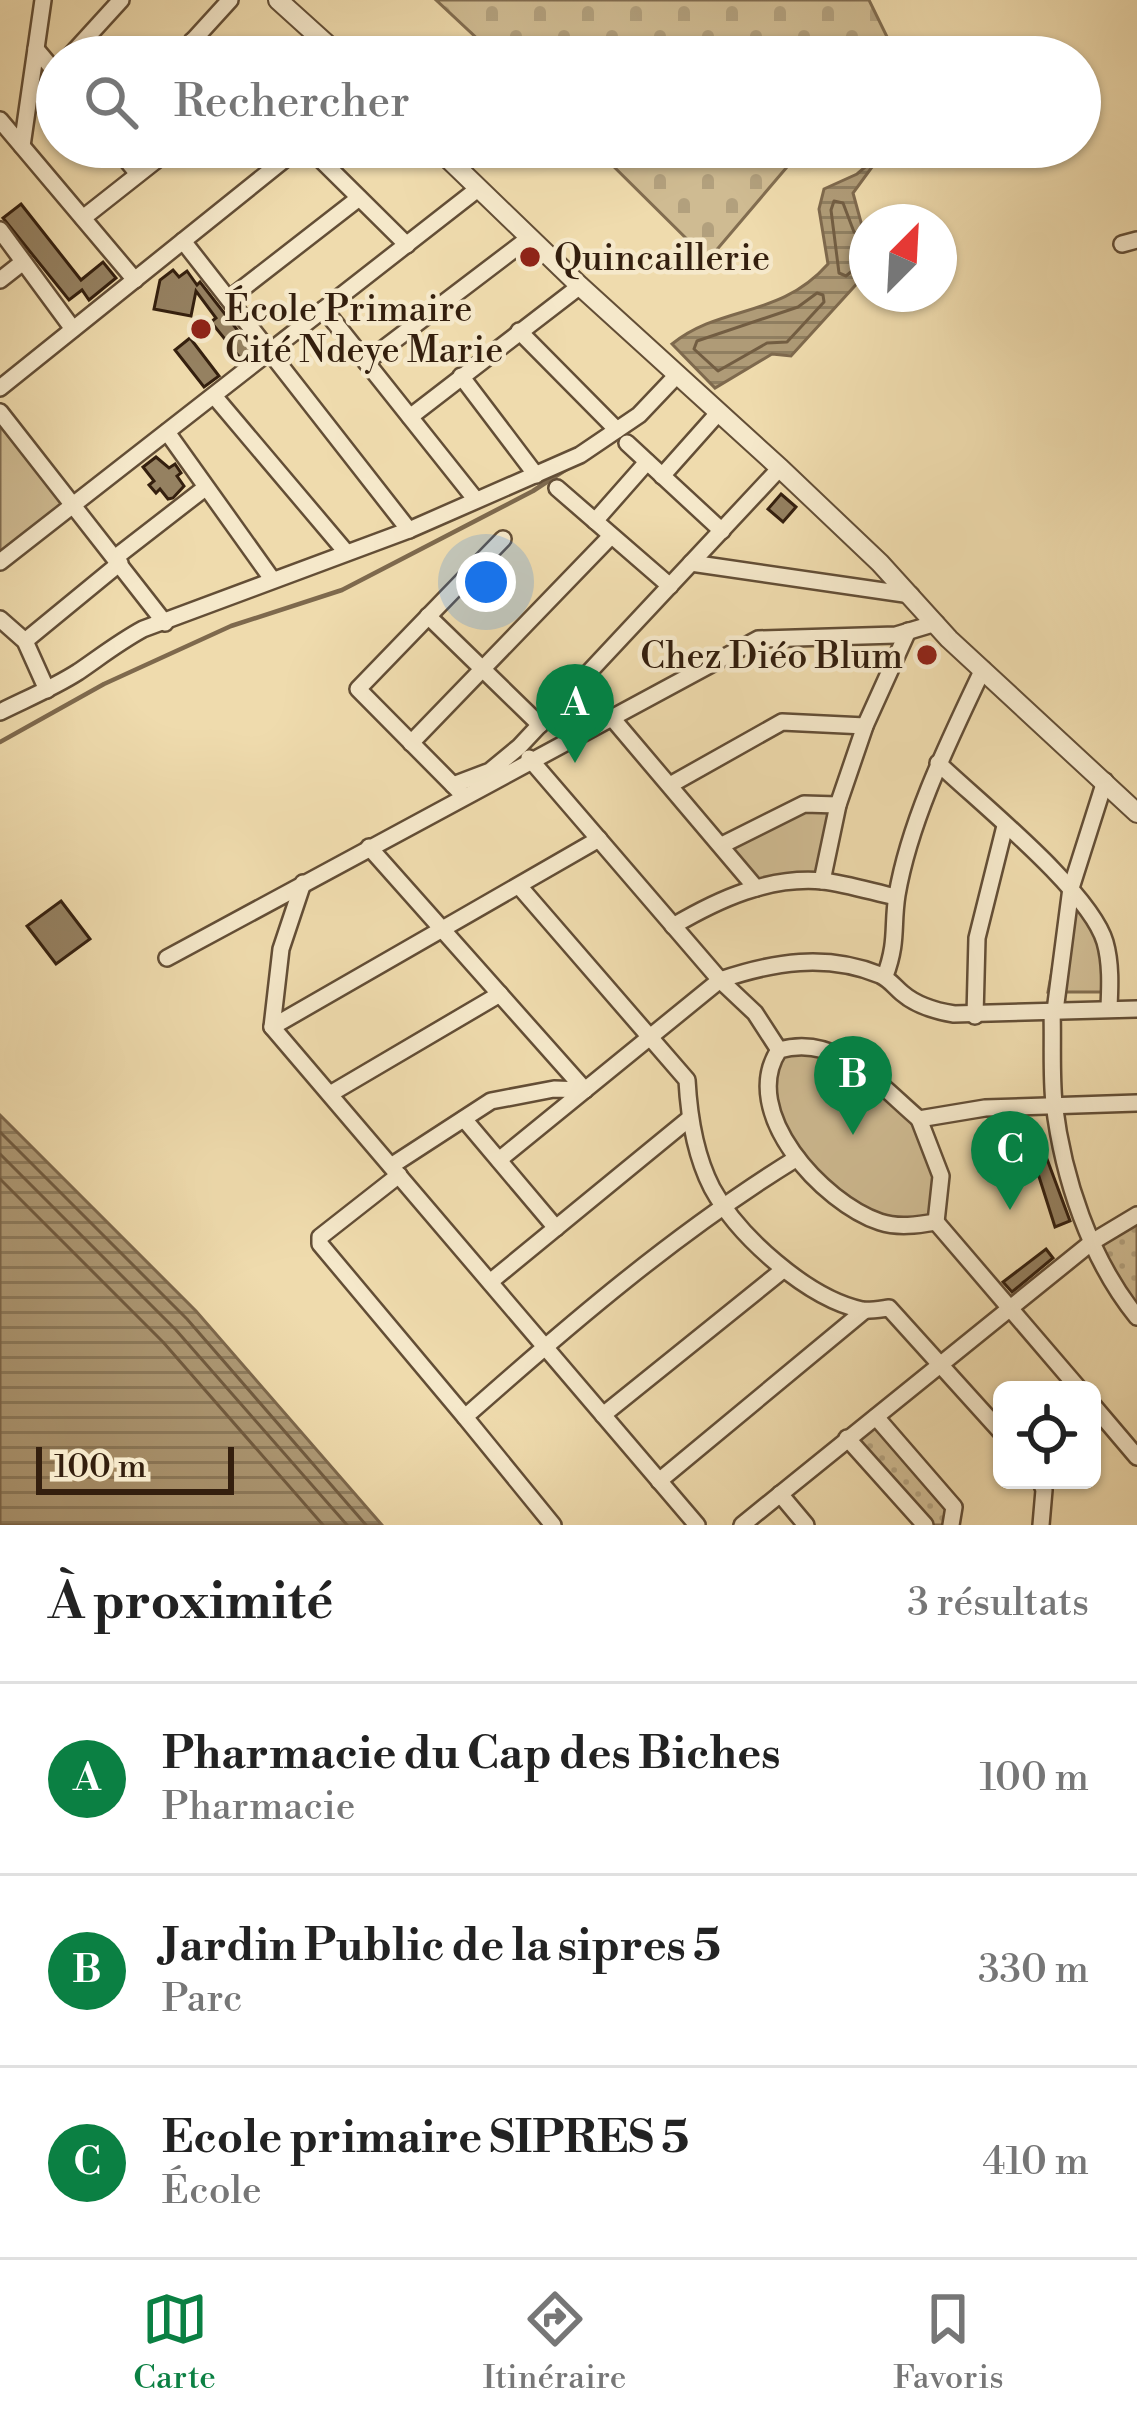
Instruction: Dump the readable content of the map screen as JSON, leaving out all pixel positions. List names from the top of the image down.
{
  "places": ["Quincaillerie", "École Primaire Cité Ndeye Marie", "Chez Diéo Blum"],
  "scale_bar": "100 m",
  "north": "top right",
  "page": {
    "search": "Rechercher",
    "pins": ["A", "B", "C"],
    "scale": "100 m",
    "heading": ["À proximité", "3 résultats"],
    "list": [
      {
        "mark": "A",
        "name": "Pharmacie du Cap des Biches",
        "note": "Pharmacie",
        "value": "100 m"
      },
      {
        "mark": "B",
        "name": "Jardin Public de la sipres 5",
        "note": "Parc",
        "value": "330 m"
      },
      {
        "mark": "C",
        "name": "Ecole primaire SIPRES 5",
        "note": "École",
        "value": "410 m"
      }
    ],
    "nav": ["Carte", "Itinéraire", "Favoris"]
  }
}
